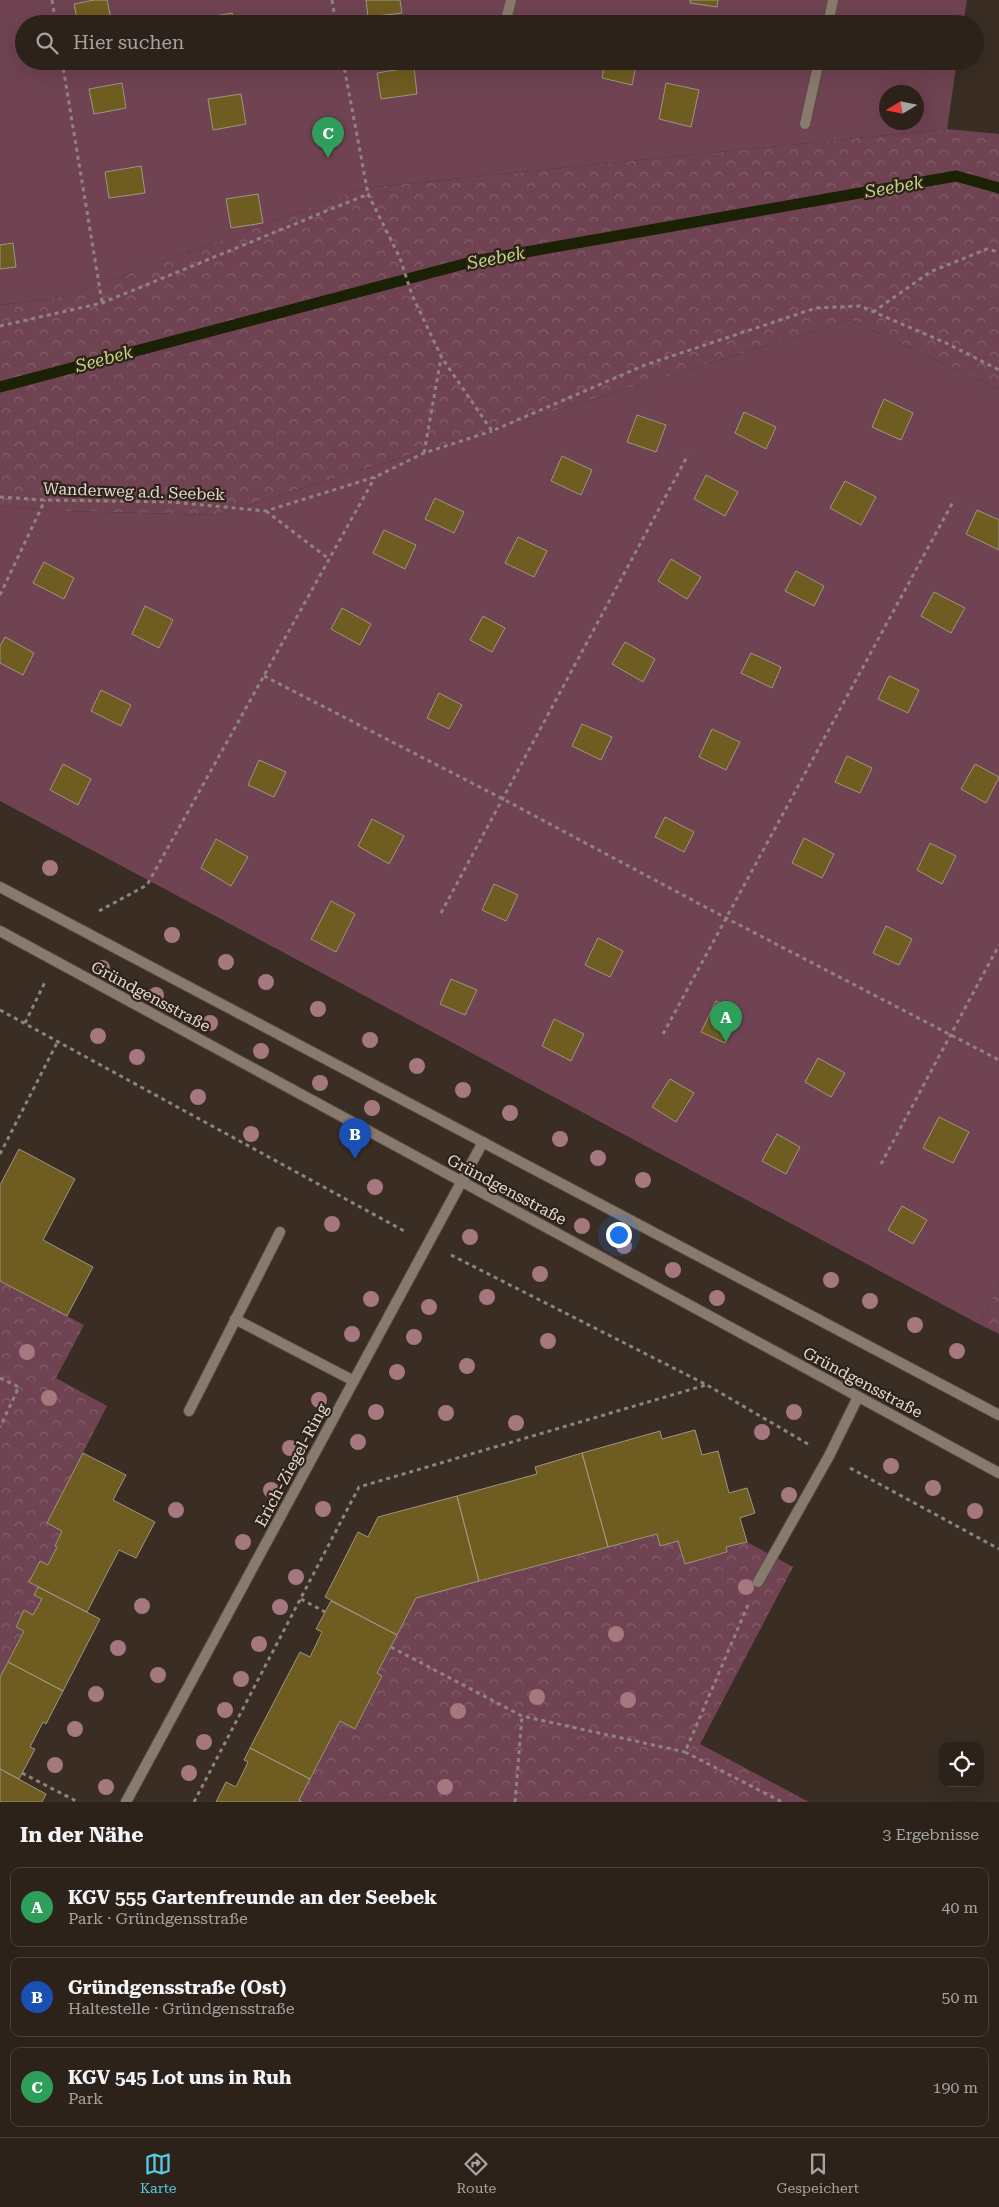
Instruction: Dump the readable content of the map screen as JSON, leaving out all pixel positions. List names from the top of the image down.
{
  "streets": {
    "street": ["Gründgensstraße", "Erich-Ziegel-Ring"],
    "path": ["Wanderweg a.d. Seebek"]
  },
  "crossings": [
    ["Gründgensstraße", "Erich-Ziegel-Ring"]
  ],
  "water": ["Seebek"],
  "north": "left",
  "page": {
    "search": "Hier suchen",
    "pins": ["C", "A", "B"],
    "heading": ["In der Nähe", "3 Ergebnisse"],
    "list": [
      {
        "mark": "A",
        "name": "KGV 555 Gartenfreunde an der Seebek",
        "note": "Park · Gründgensstraße",
        "value": "40 m"
      },
      {
        "mark": "B",
        "name": "Gründgensstraße (Ost)",
        "note": "Haltestelle · Gründgensstraße",
        "value": "50 m"
      },
      {
        "mark": "C",
        "name": "KGV 545 Lot uns in Ruh",
        "note": "Park",
        "value": "190 m"
      }
    ],
    "nav": ["Karte", "Route", "Gespeichert"]
  }
}
